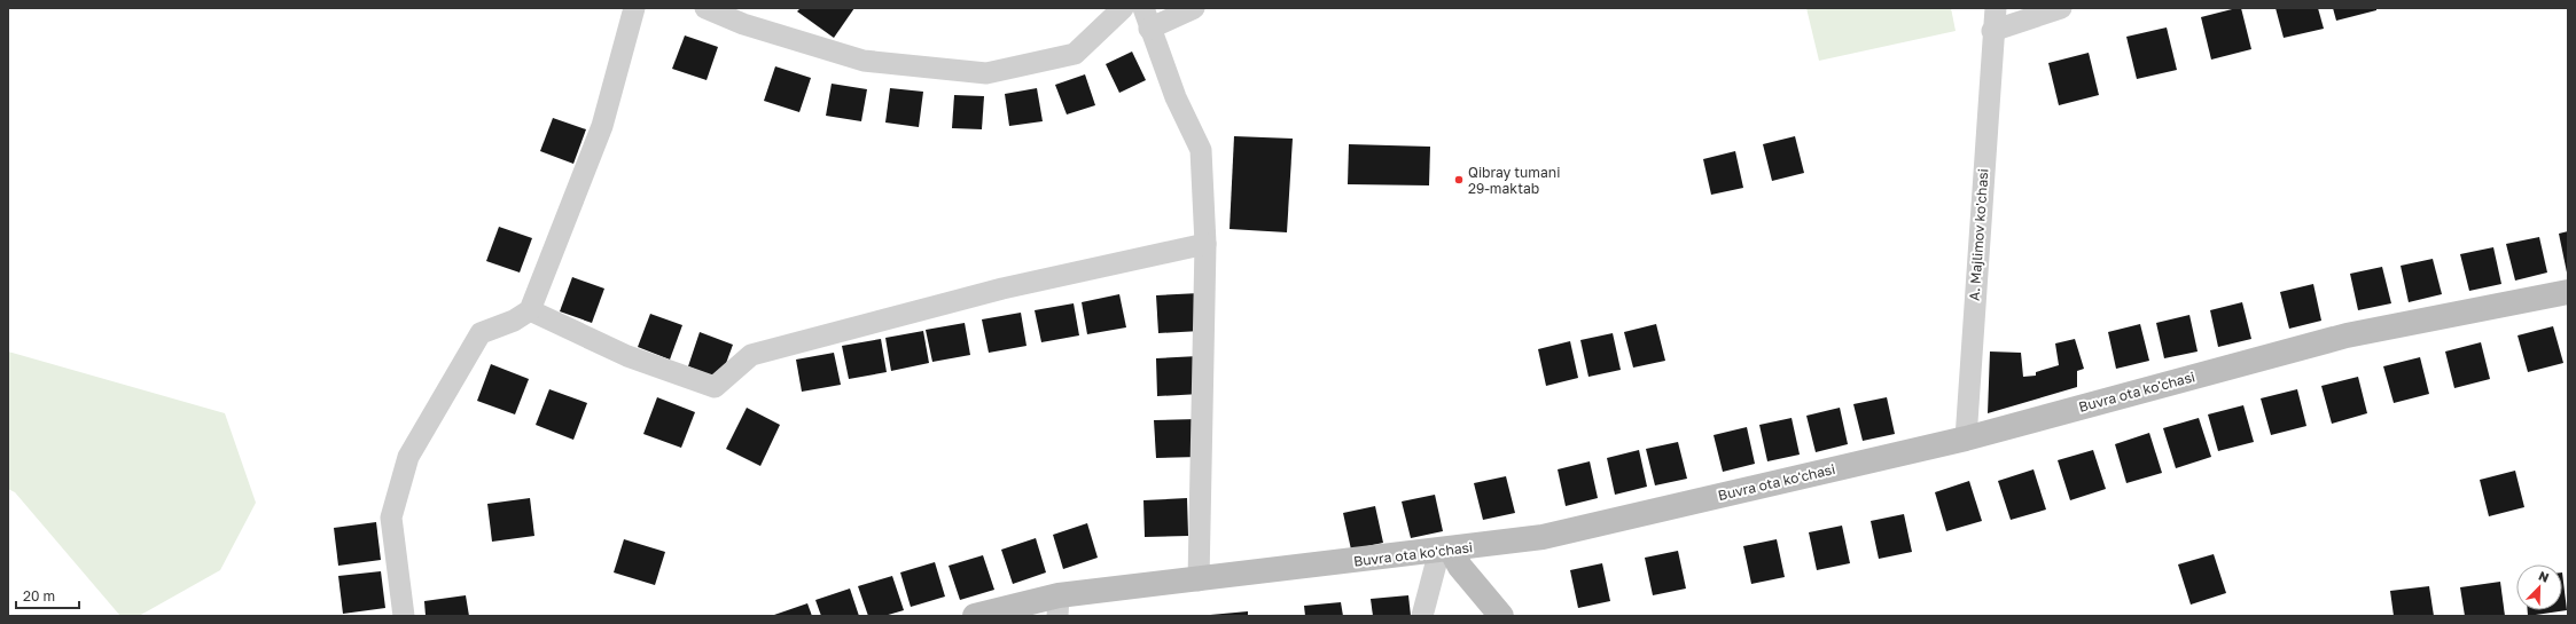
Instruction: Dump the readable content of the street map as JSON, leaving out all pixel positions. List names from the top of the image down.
{
  "streets": {
    "main road": ["Buvra ota ko'chasi"],
    "street": ["A. Majlimov ko'chasi"]
  },
  "crossings": [
    ["A. Majlimov ko'chasi", "Buvra ota ko'chasi"]
  ],
  "places": ["Qibray tumani 29-maktab"],
  "scale_bar": "20 m",
  "north": "top right"
}
